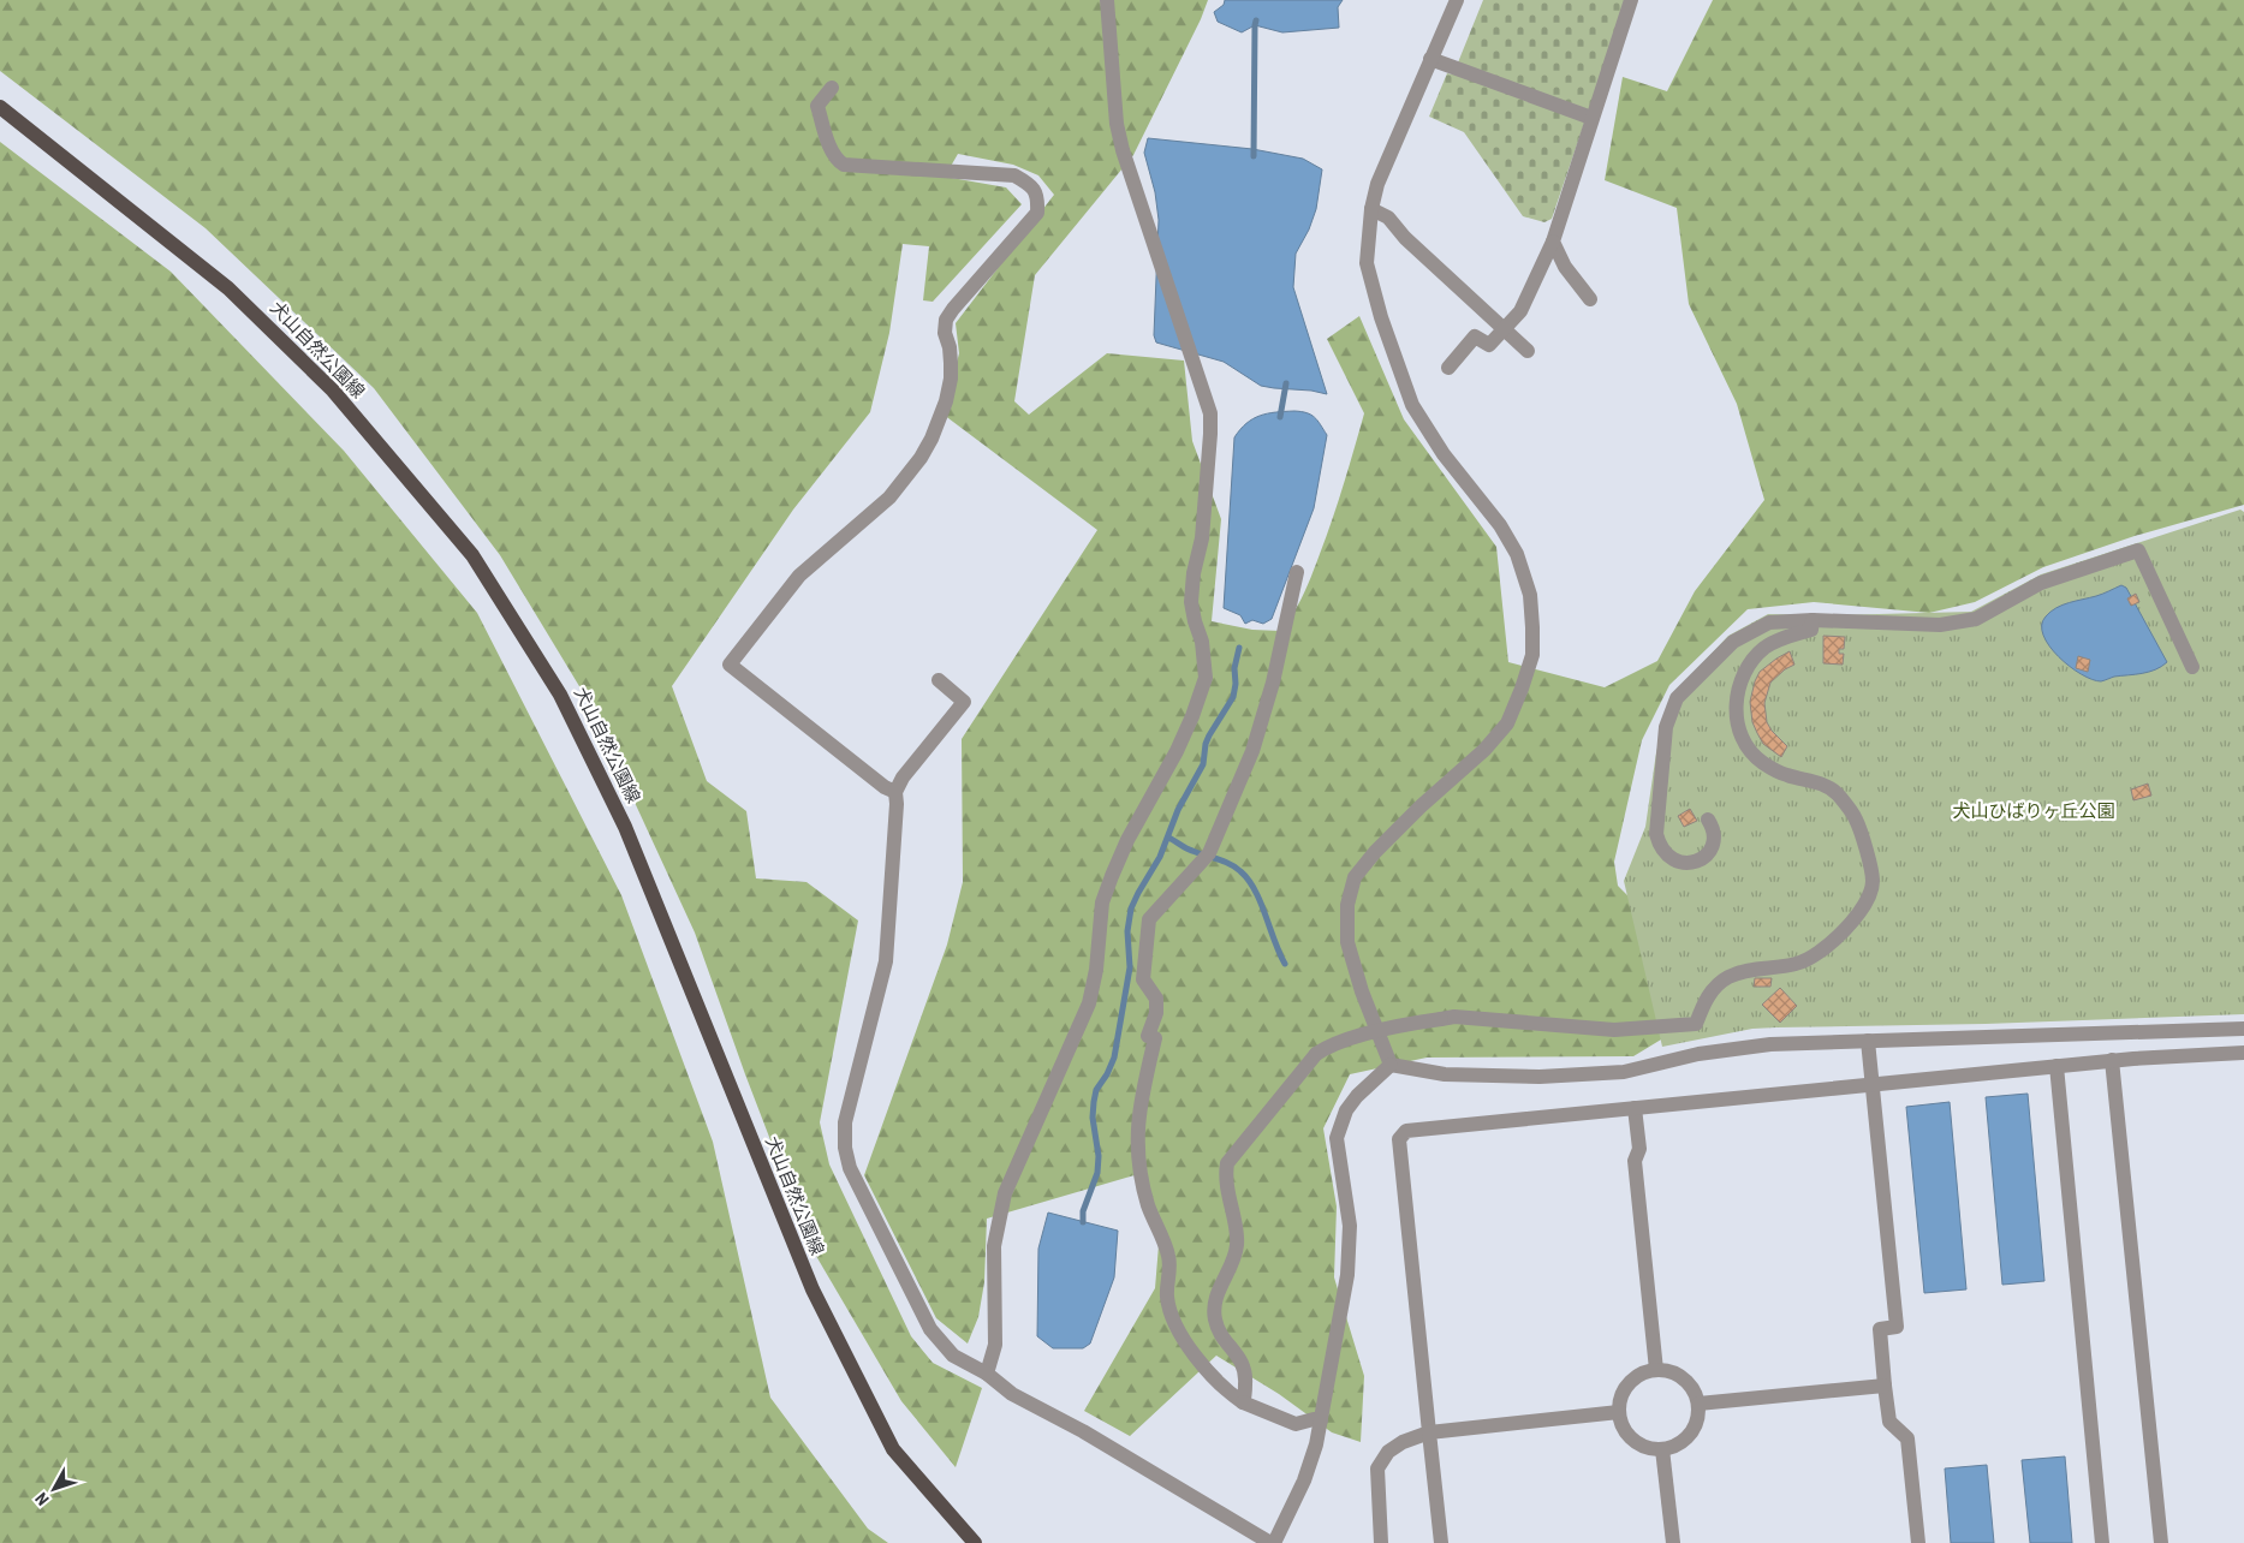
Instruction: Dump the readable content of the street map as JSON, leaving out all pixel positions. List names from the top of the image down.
{
  "streets": {
    "main road": ["犬山自然公園線"]
  },
  "parks": ["犬山ひばりヶ丘公園"],
  "north": "bottom left"
}
